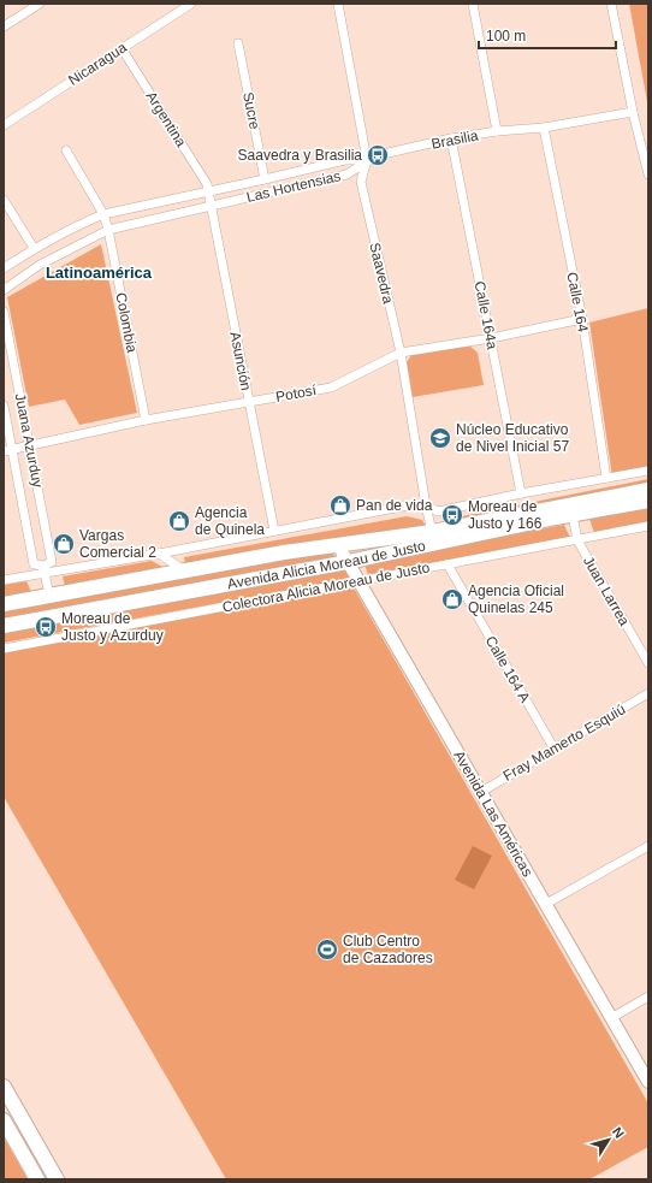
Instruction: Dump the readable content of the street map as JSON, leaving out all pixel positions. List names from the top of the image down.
{
  "streets": {
    "main road": ["Avenida Alicia Moreau de Justo", "Avenida Las Américas"],
    "street": [
      "Nicaragua",
      "Sucre",
      "Argentina",
      "Brasilia",
      "Las Hortensias",
      "Saavedra",
      "Calle 164",
      "Calle 164a",
      "Colombia",
      "Asunción",
      "Potosí",
      "Juana Azurduy",
      "Colectora Alicia Moreau de Justo",
      "Juan Larrea",
      "Calle 164 A",
      "Fray Mamerto Esquiú"
    ]
  },
  "crossings": [
    ["Nicaragua", "Argentina"],
    ["Sucre", "Las Hortensias"],
    ["Argentina", "Las Hortensias"],
    ["Argentina", "Asunción"],
    ["Brasilia", "Las Hortensias"],
    ["Brasilia", "Saavedra"],
    ["Brasilia", "Calle 164"],
    ["Brasilia", "Calle 164a"],
    ["Las Hortensias", "Saavedra"],
    ["Las Hortensias", "Colombia"],
    ["Las Hortensias", "Asunción"],
    ["Saavedra", "Potosí"],
    ["Saavedra", "Avenida Alicia Moreau de Justo"],
    ["Calle 164", "Potosí"],
    ["Calle 164a", "Potosí"],
    ["Colombia", "Potosí"],
    ["Asunción", "Potosí"],
    ["Potosí", "Juana Azurduy"],
    ["Juana Azurduy", "Avenida Alicia Moreau de Justo"],
    ["Avenida Alicia Moreau de Justo", "Juan Larrea"],
    ["Avenida Alicia Moreau de Justo", "Avenida Las Américas"],
    ["Colectora Alicia Moreau de Justo", "Juan Larrea"],
    ["Colectora Alicia Moreau de Justo", "Calle 164 A"],
    ["Colectora Alicia Moreau de Justo", "Avenida Las Américas"],
    ["Calle 164 A", "Fray Mamerto Esquiú"],
    ["Fray Mamerto Esquiú", "Avenida Las Américas"]
  ],
  "districts": ["Latinoamérica"],
  "places": {
    "bus stop": ["Saavedra y Brasilia", "Moreau de Justo y 166", "Moreau de Justo y Azurduy"],
    "school or university": ["Núcleo Educativo de Nivel Inicial 57"],
    "shop": [
      "Pan de vida",
      "Agencia de Quinela",
      "Vargas Comercial 2",
      "Agencia Oficial Quinelas 245"
    ],
    "sports": ["Club Centro de Cazadores"]
  },
  "scale_bar": "100 m",
  "north": "top right"
}
